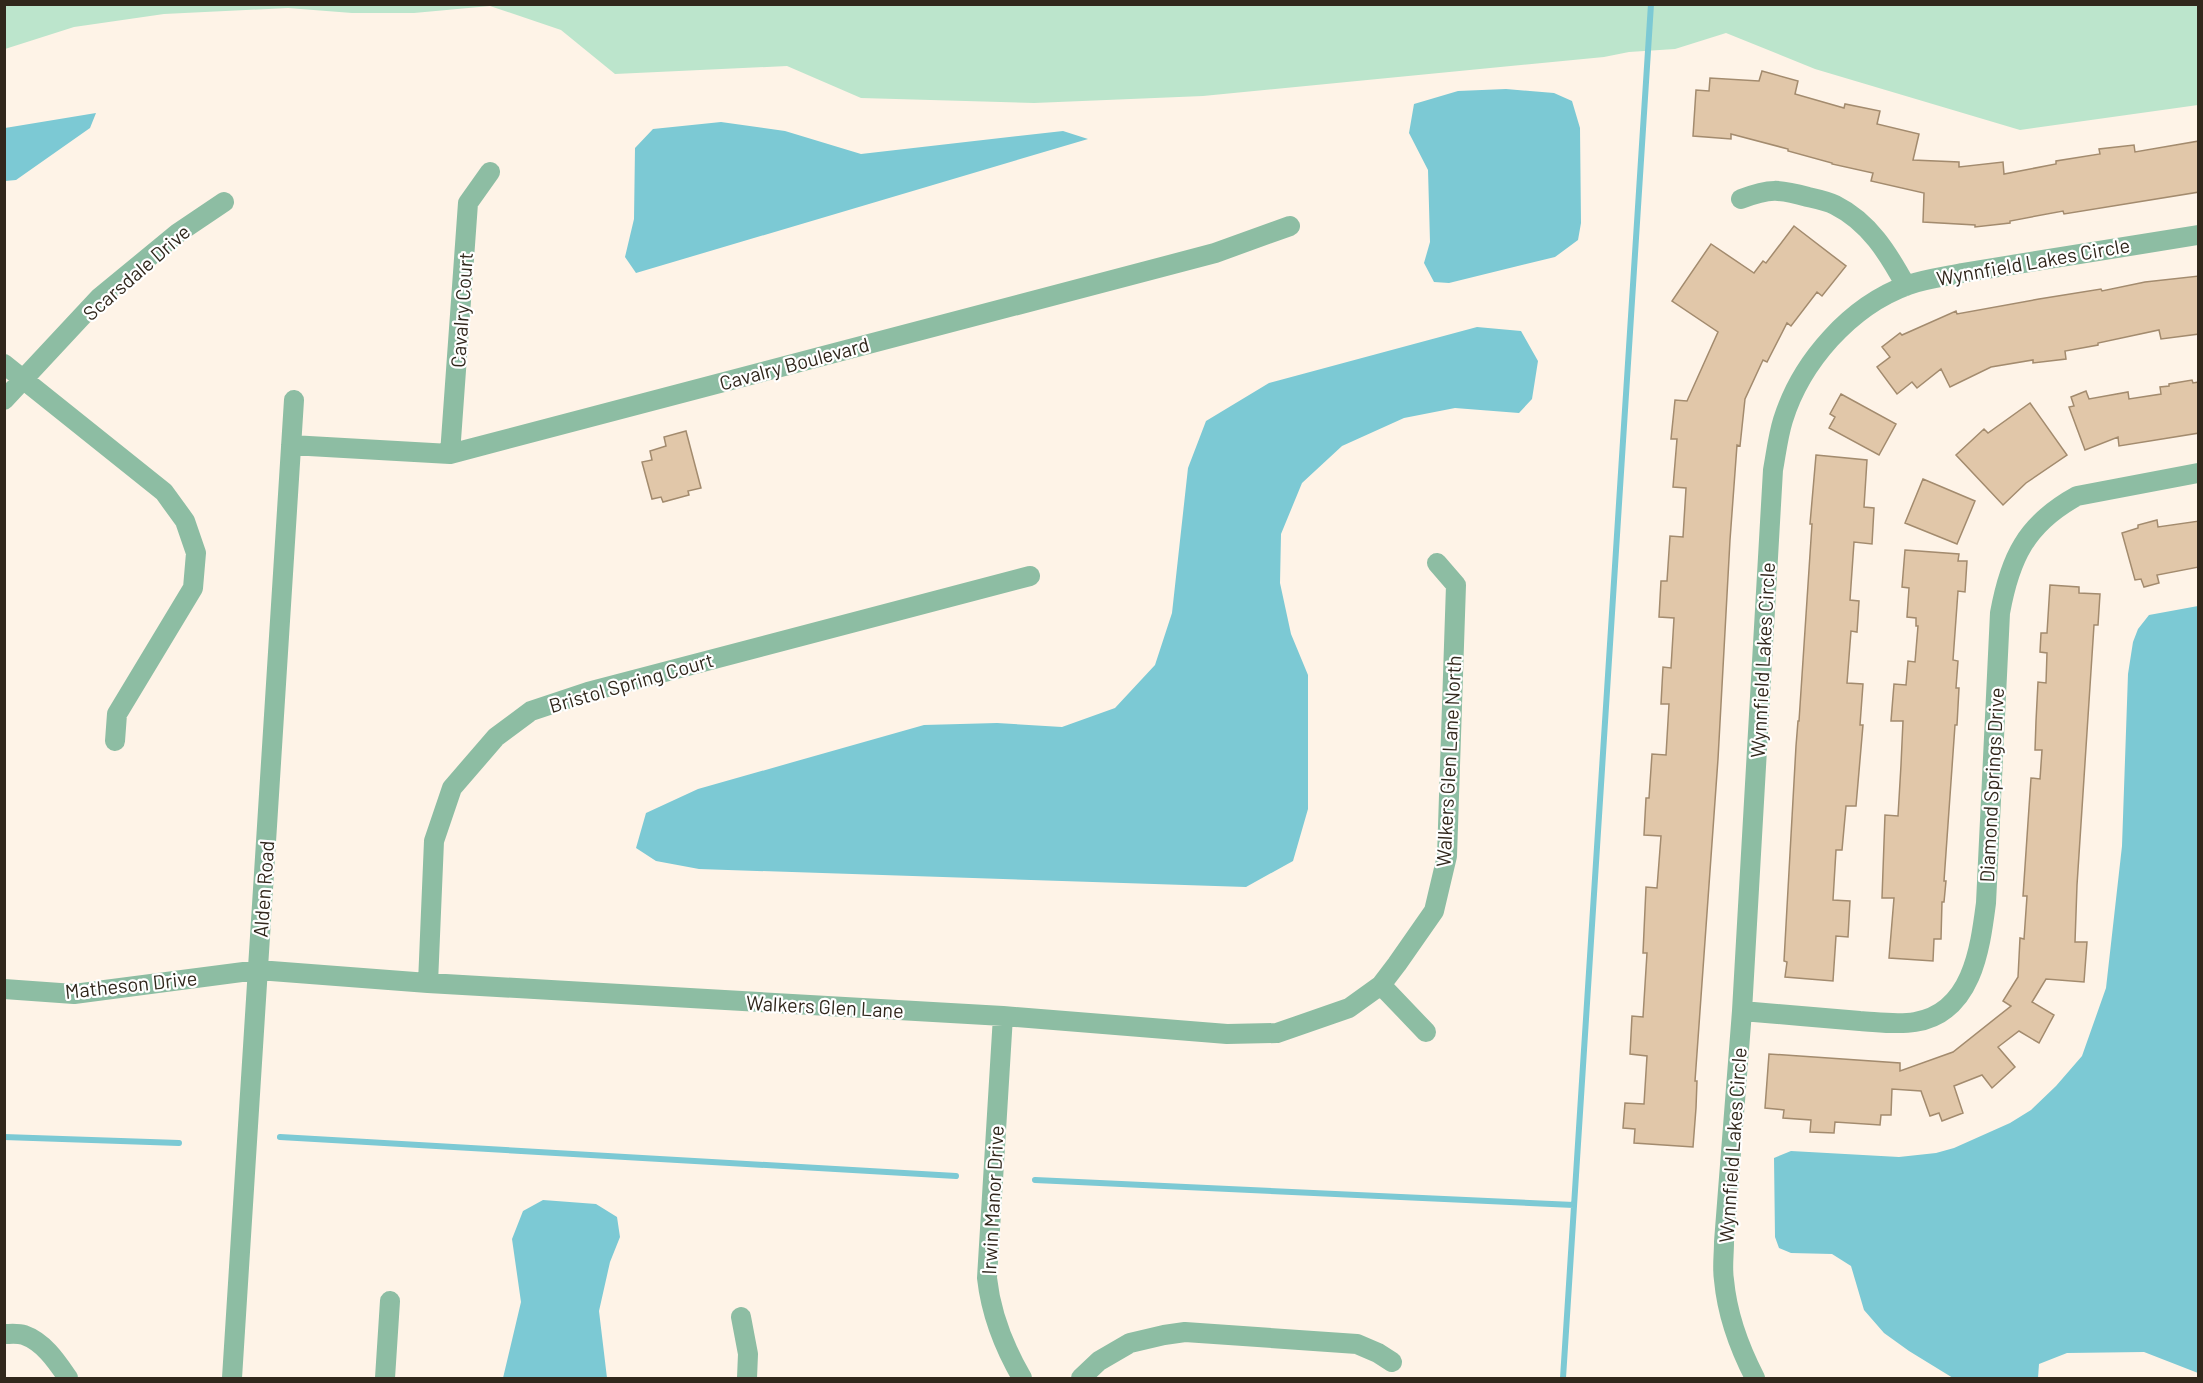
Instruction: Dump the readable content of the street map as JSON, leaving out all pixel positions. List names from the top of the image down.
{
  "streets": {
    "street": [
      "Wynnfield Lakes Circle",
      "Scarsdale Drive",
      "Cavalry Court",
      "Cavalry Boulevard",
      "Bristol Spring Court",
      "Walkers Glen Lane North",
      "Diamond Springs Drive",
      "Alden Road",
      "Matheson Drive",
      "Walkers Glen Lane",
      "Irwin Manor Drive"
    ]
  },
  "crossings": [
    ["Wynnfield Lakes Circle", "Diamond Springs Drive"],
    ["Cavalry Court", "Cavalry Boulevard"],
    ["Cavalry Boulevard", "Alden Road"],
    ["Bristol Spring Court", "Walkers Glen Lane"],
    ["Walkers Glen Lane North", "Walkers Glen Lane"],
    ["Alden Road", "Matheson Drive"],
    ["Alden Road", "Walkers Glen Lane"],
    ["Matheson Drive", "Walkers Glen Lane"],
    ["Walkers Glen Lane", "Irwin Manor Drive"]
  ]
}
